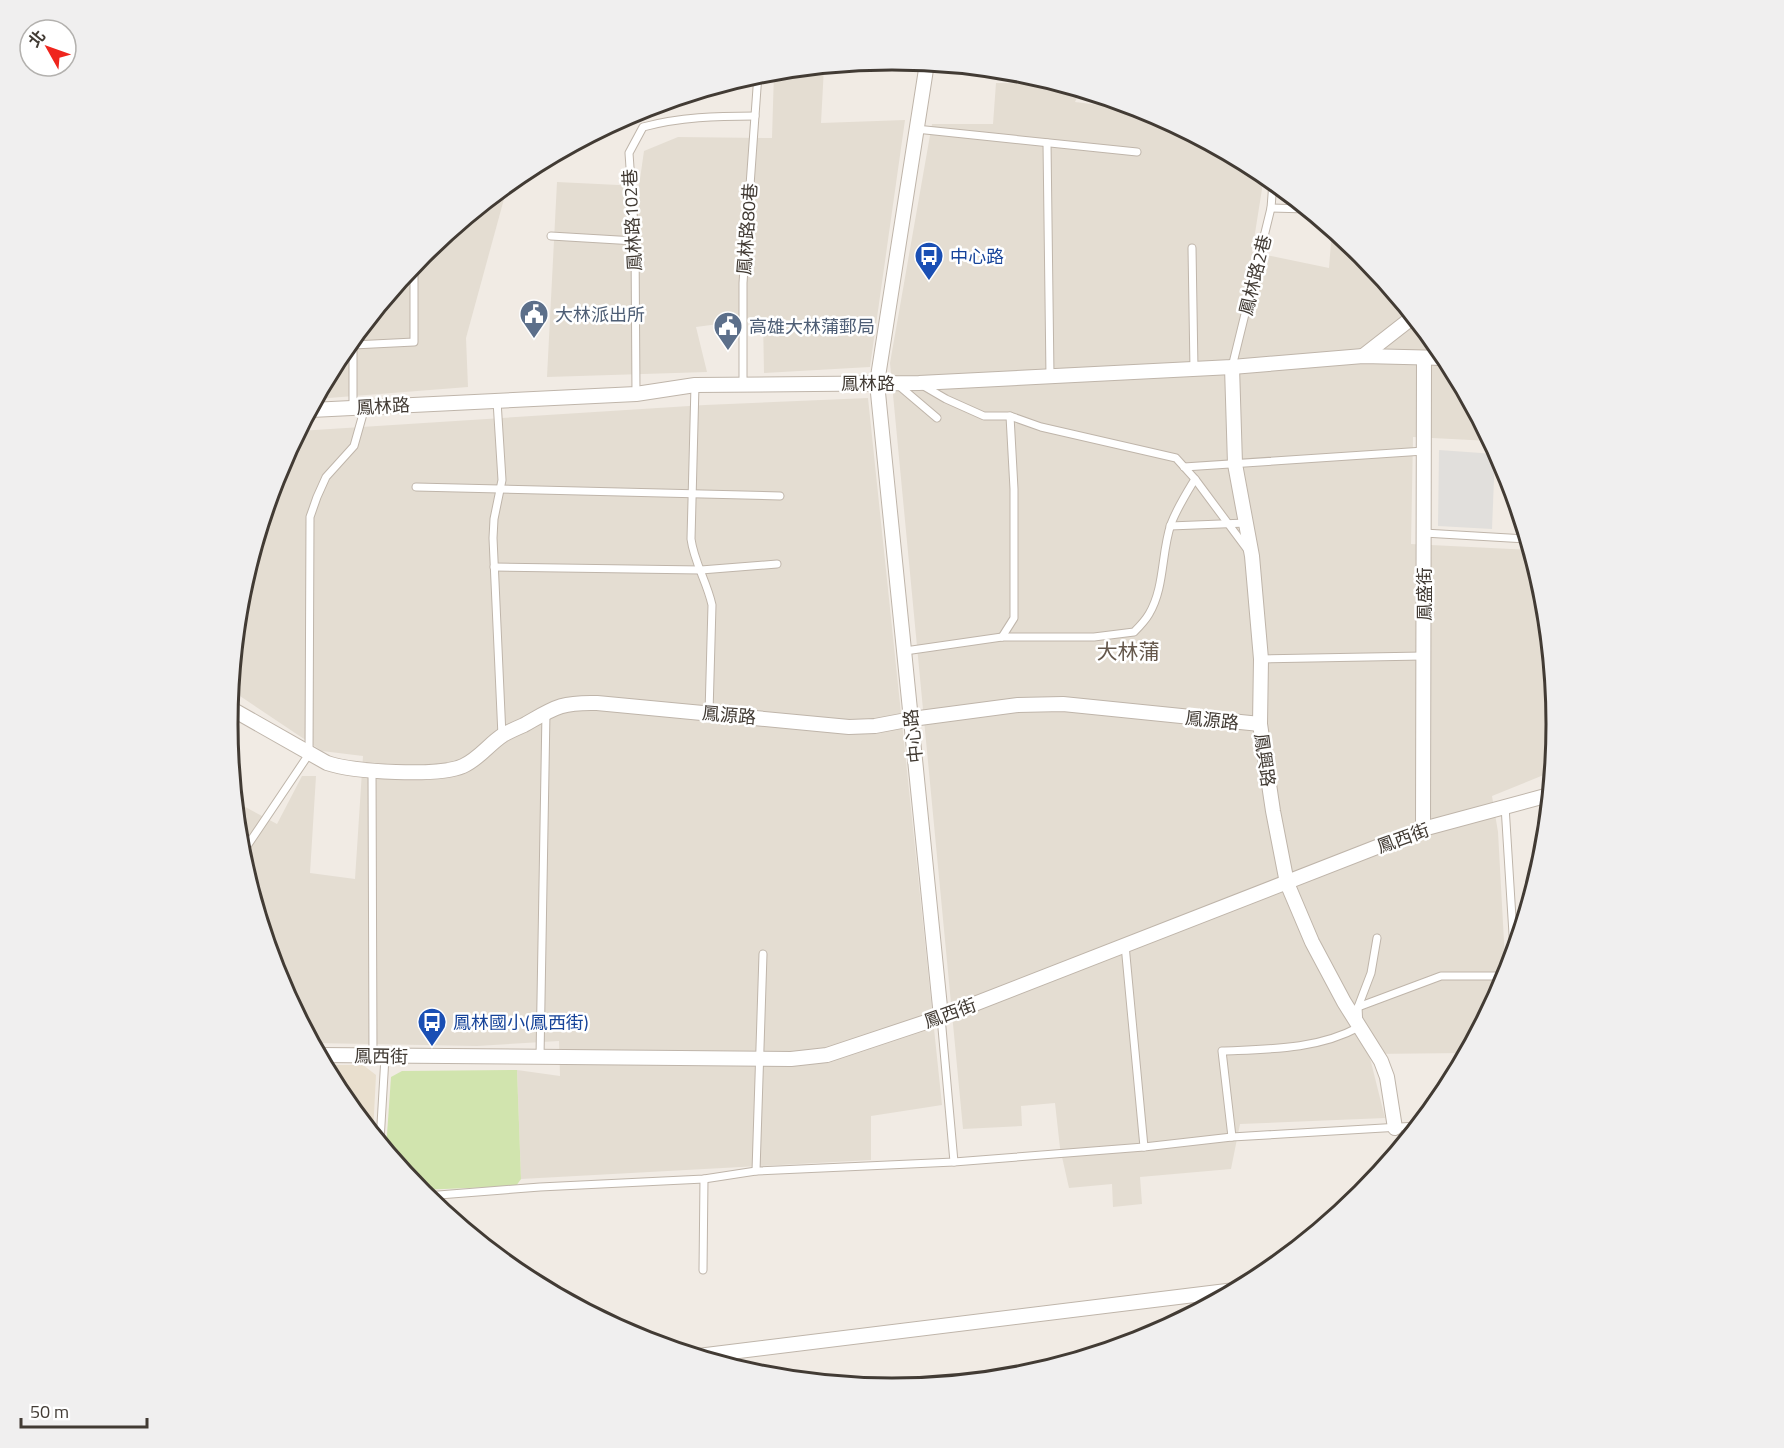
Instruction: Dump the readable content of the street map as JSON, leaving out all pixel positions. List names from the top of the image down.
{
  "streets": {
    "street": [
      "鳳林路",
      "鳳盛街",
      "鳳源路",
      "中心路",
      "鳳興路",
      "鳳西街"
    ],
    "lane": ["鳳林路102巷", "鳳林路80巷", "鳳林路2巷"]
  },
  "crossings": [
    ["鳳林路102巷", "鳳林路80巷"],
    ["鳳林路102巷", "鳳林路"],
    ["鳳林路80巷", "鳳林路"],
    ["鳳林路2巷", "鳳林路"],
    ["鳳林路2巷", "鳳興路"],
    ["鳳林路", "鳳盛街"],
    ["鳳林路", "中心路"],
    ["鳳林路", "鳳興路"],
    ["鳳盛街", "鳳西街"],
    ["鳳源路", "中心路"],
    ["鳳源路", "鳳興路"],
    ["中心路", "鳳西街"],
    ["鳳興路", "鳳西街"]
  ],
  "districts": ["大林蒲"],
  "places": {
    "bus stop": ["中心路", "鳳林國小(鳳西街)"],
    "public building": ["大林派出所", "高雄大林蒲郵局"]
  },
  "scale_bar": "50 m",
  "north": "top left"
}
